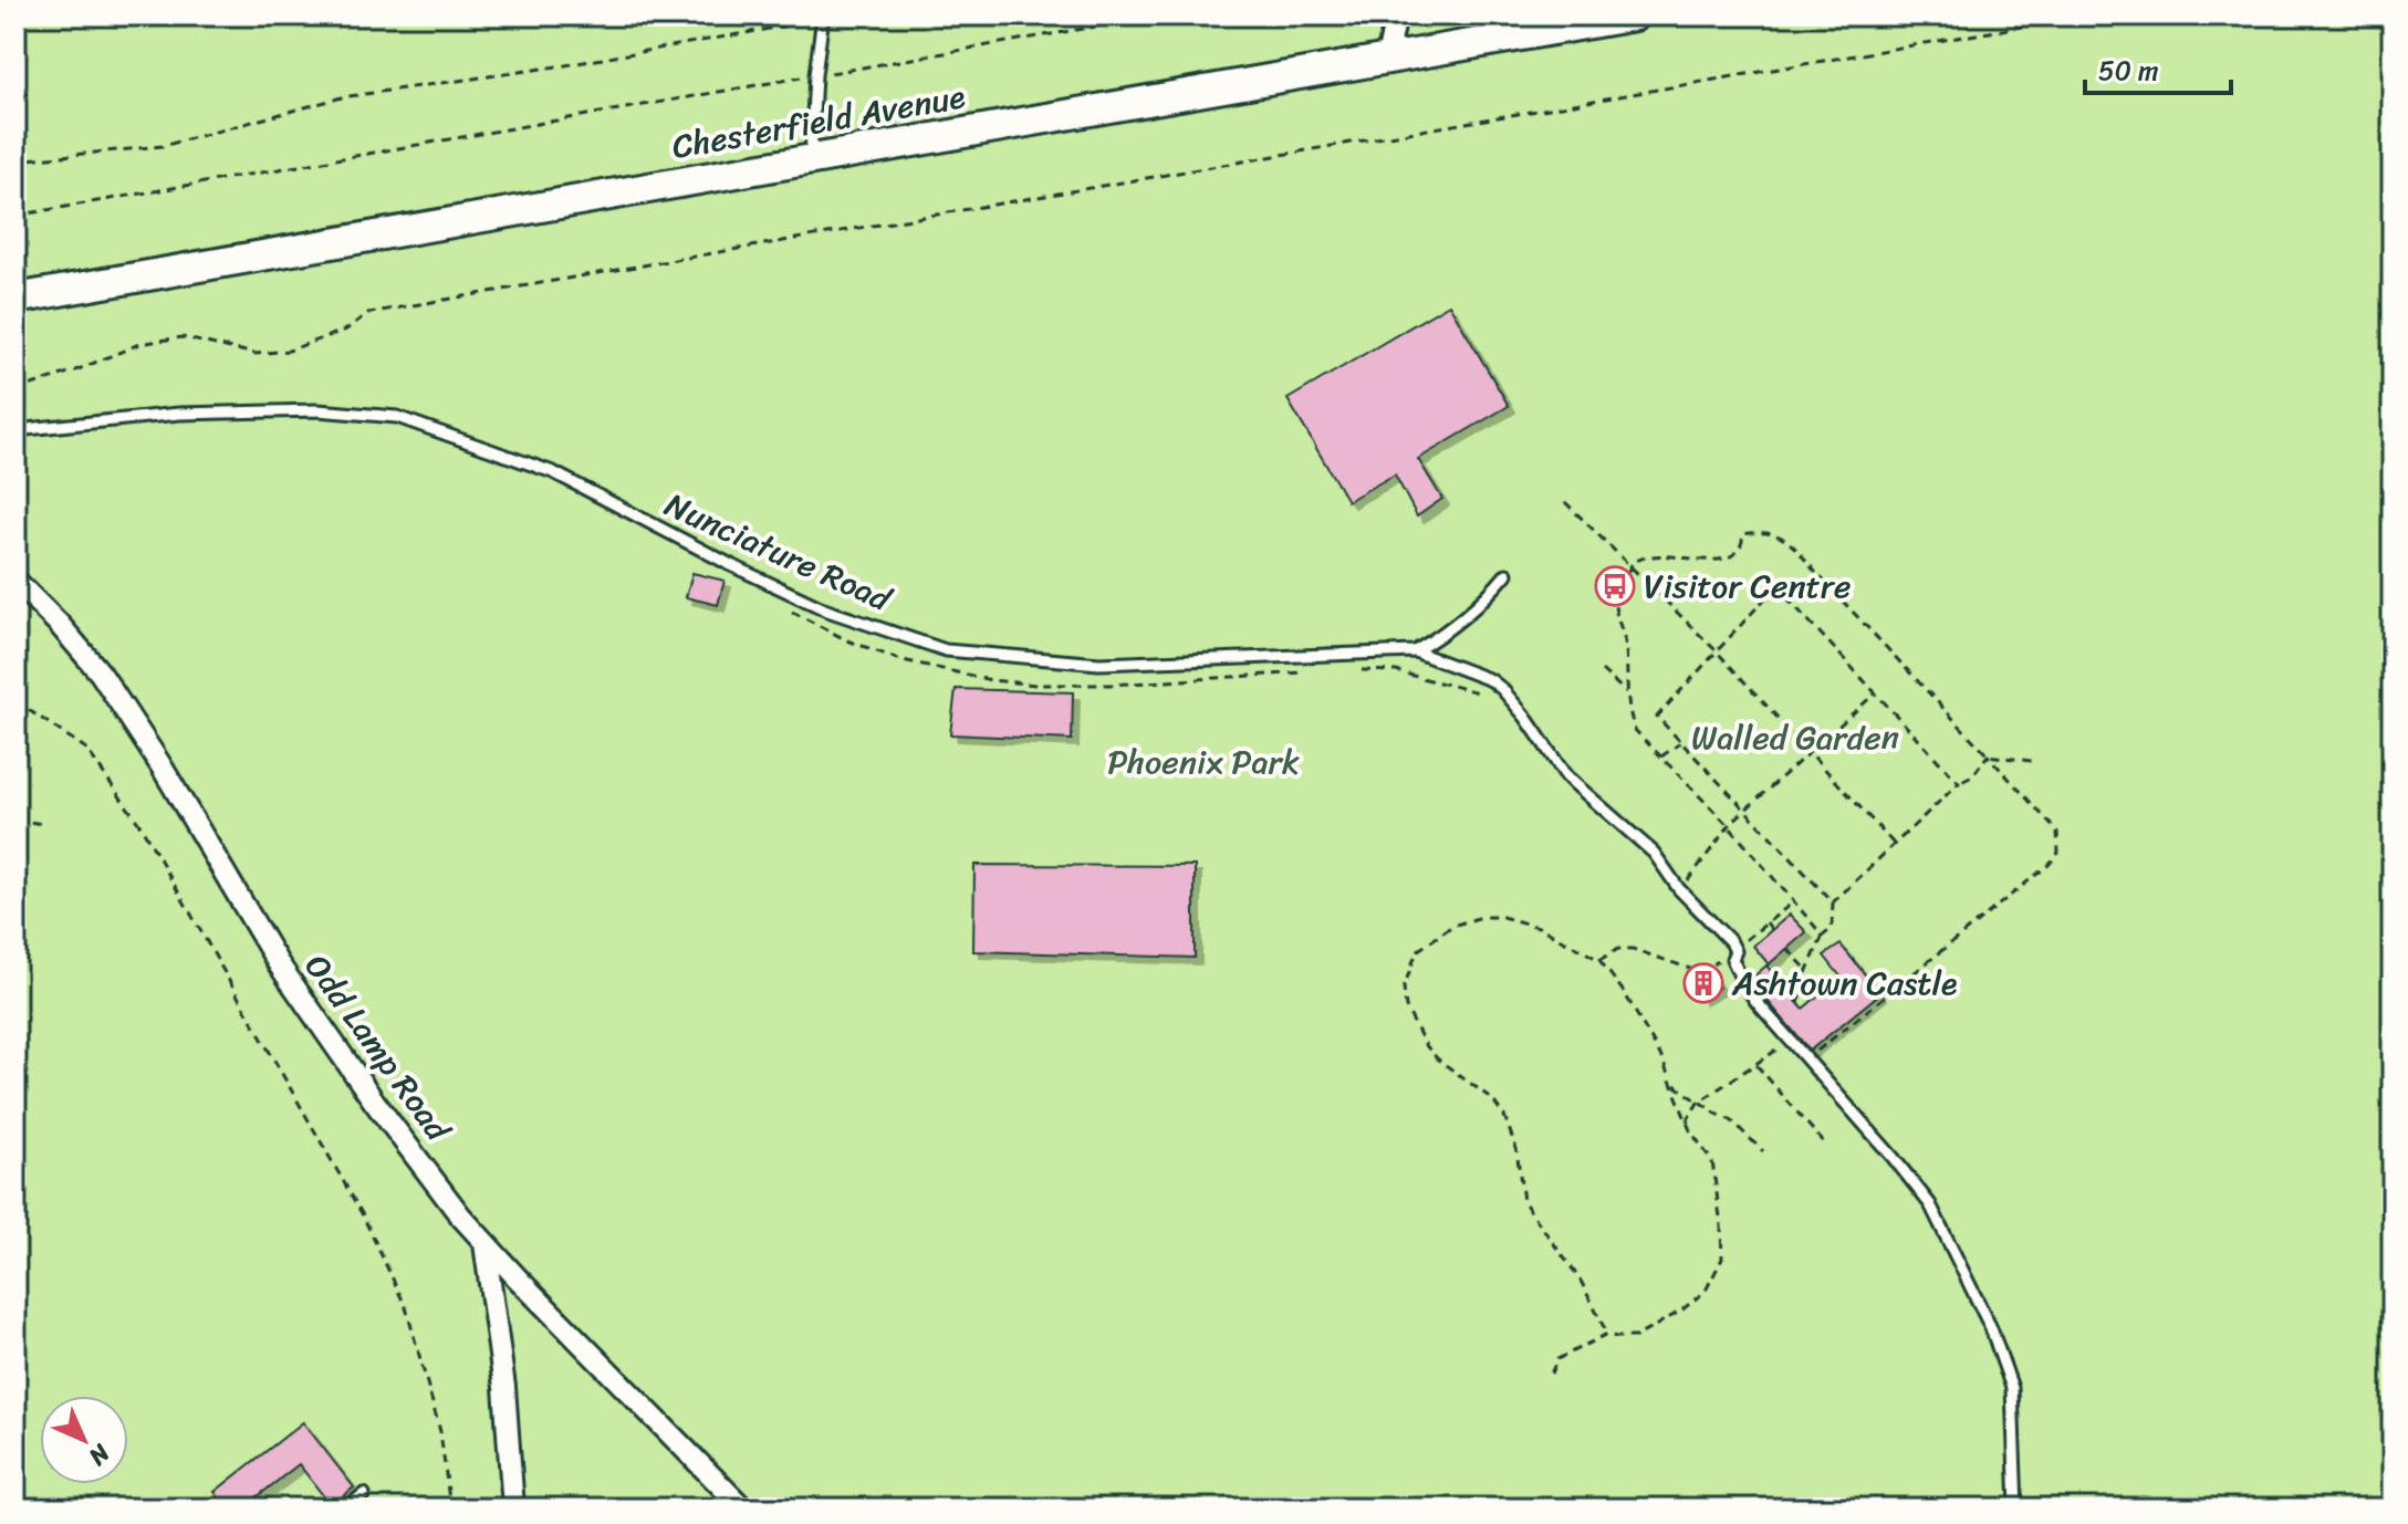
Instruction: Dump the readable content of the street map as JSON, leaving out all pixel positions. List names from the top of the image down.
{
  "streets": {
    "street": ["Chesterfield Avenue", "Odd Lamp Road"],
    "lane": ["Nunciature Road"]
  },
  "parks": ["Walled Garden", "Phoenix Park"],
  "places": {
    "bus stop": ["Visitor Centre"],
    "building": ["Ashtown Castle"]
  },
  "scale_bar": "50 m",
  "north": "bottom right"
}
